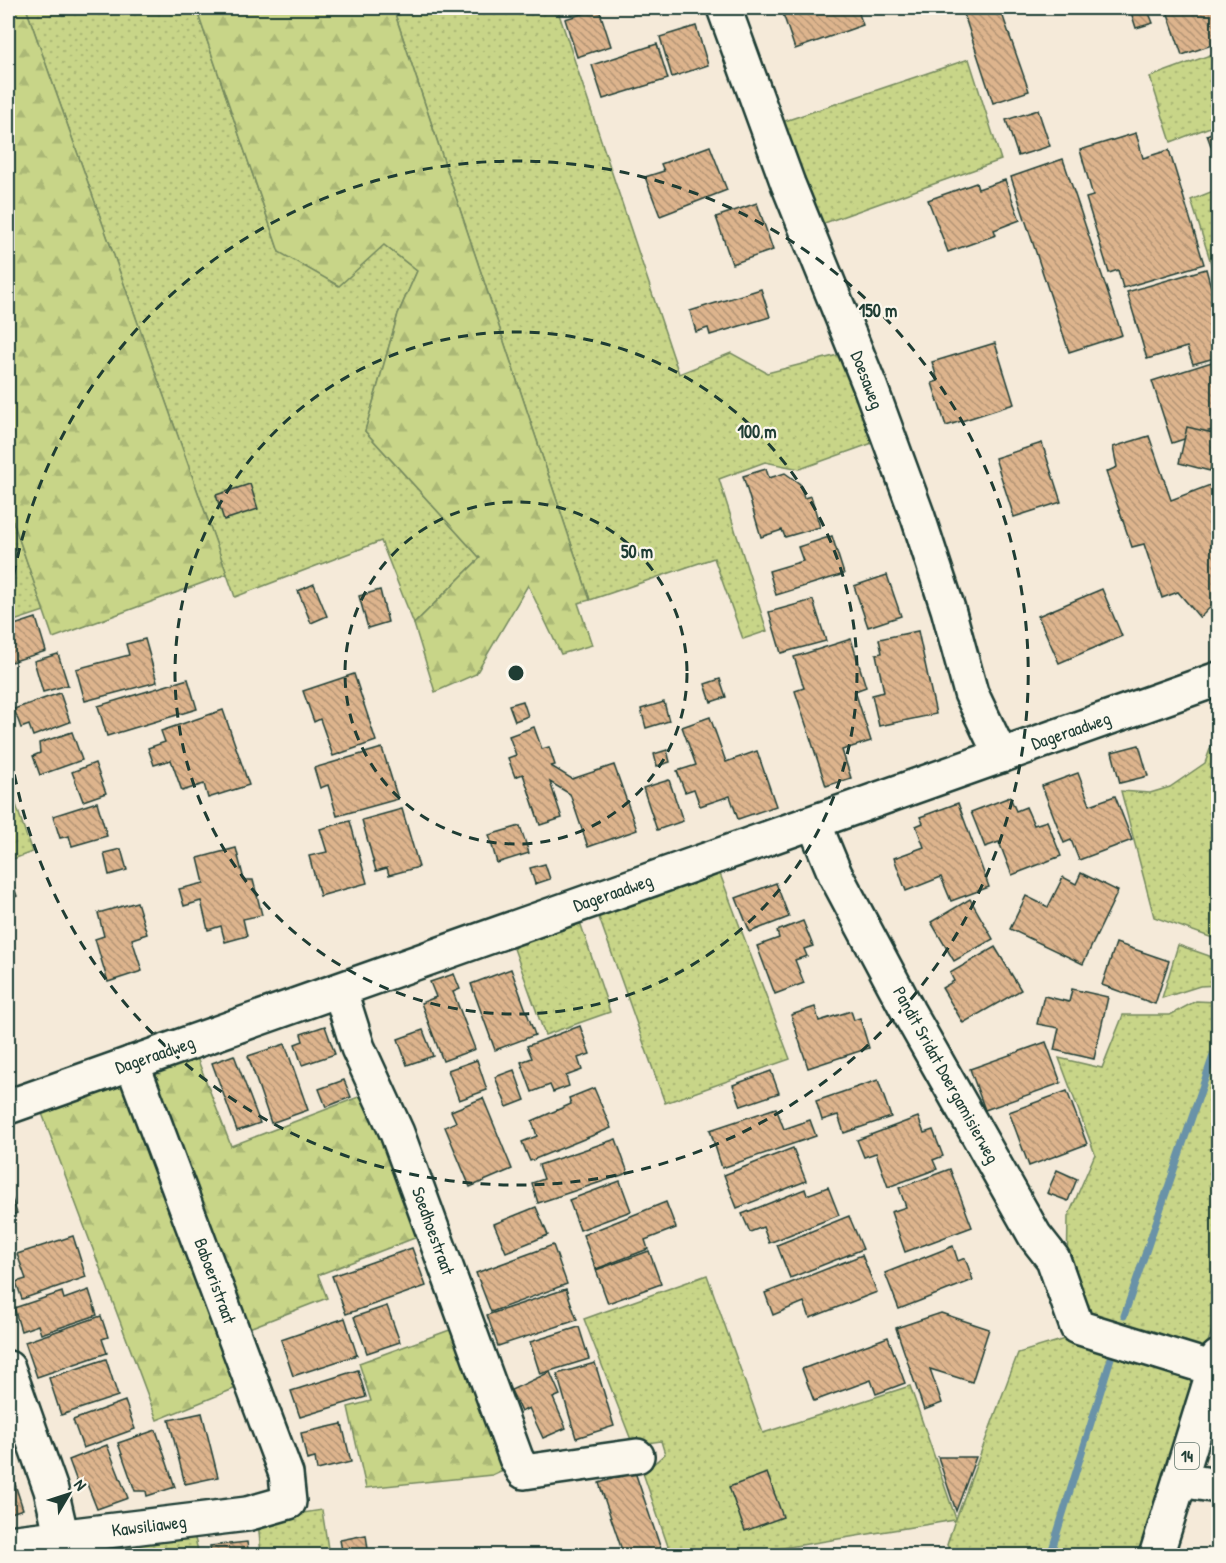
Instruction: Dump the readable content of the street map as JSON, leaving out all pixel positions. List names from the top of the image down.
{
  "streets": {
    "street": [
      "Doesaweg",
      "Dageraadweg",
      "Pandit Sridat Doergamisierweg",
      "Soedhoestraat",
      "Baboeristraat",
      "14",
      "Kawsiliaweg"
    ]
  },
  "crossings": [
    ["Doesaweg", "Dageraadweg"],
    ["Dageraadweg", "Pandit Sridat Doergamisierweg"],
    ["Dageraadweg", "Soedhoestraat"],
    ["Dageraadweg", "Baboeristraat"],
    ["Pandit Sridat Doergamisierweg", "14"],
    ["Baboeristraat", "Kawsiliaweg"]
  ],
  "north": "top right",
  "rings": ["150 m", "100 m", "50 m"]
}
